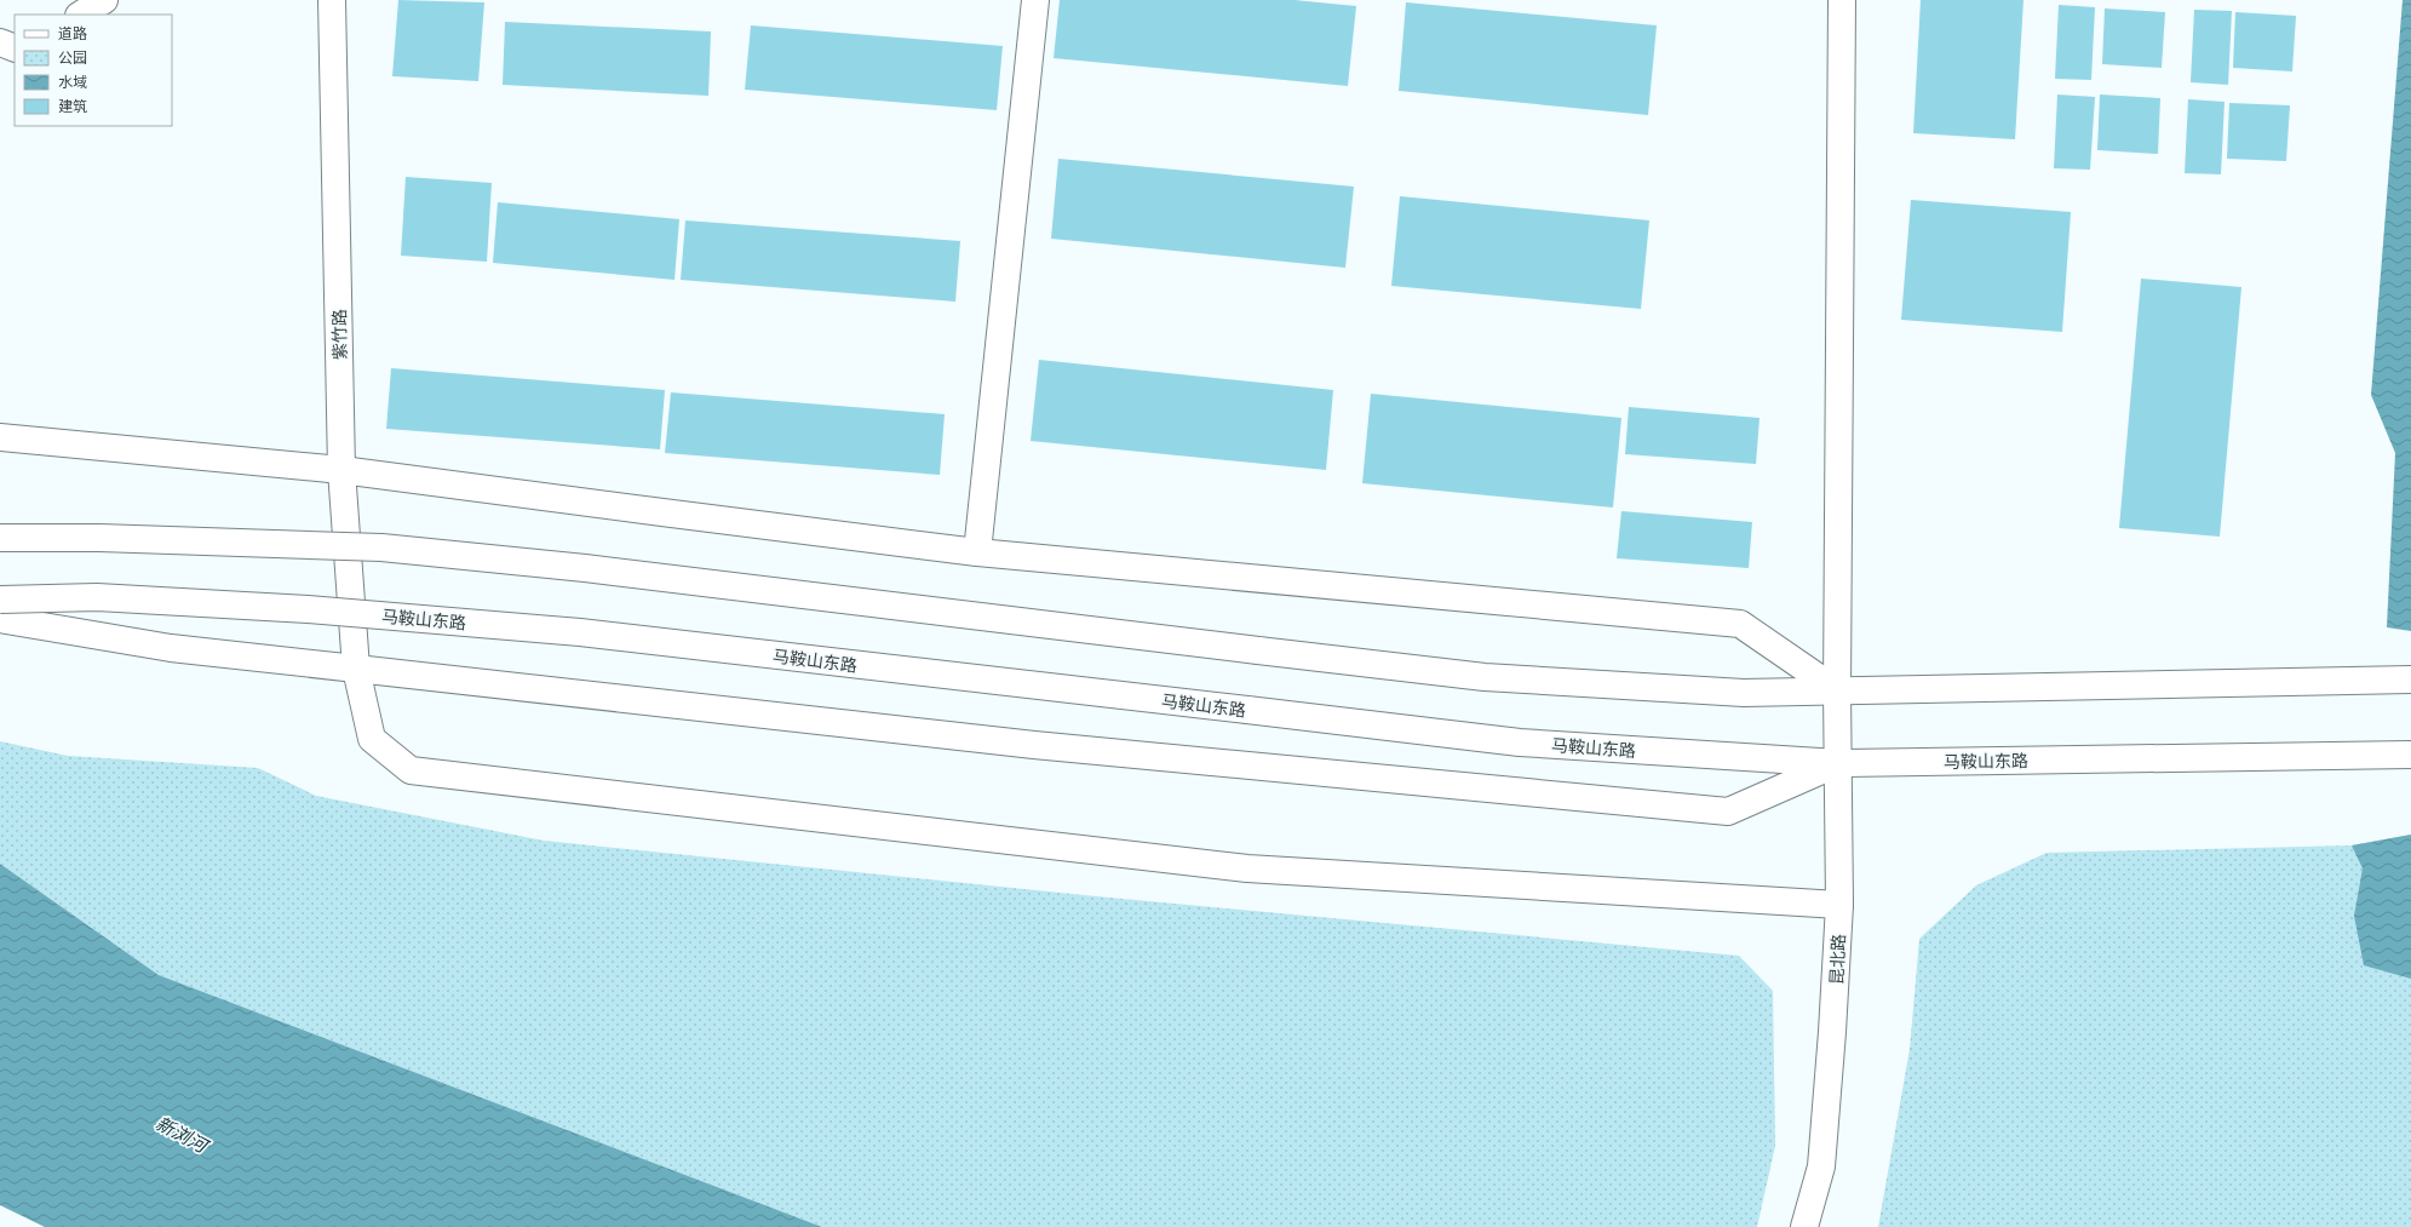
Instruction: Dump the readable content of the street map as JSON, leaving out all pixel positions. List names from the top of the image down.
{
  "streets": {
    "main road": ["紫竹路", "马鞍山东路", "昆北路"]
  },
  "crossings": [
    ["紫竹路", "昆北路"],
    ["马鞍山东路", "昆北路"]
  ],
  "water": ["新浏河"],
  "legend": [
    "道路",
    "公园",
    "水域",
    "建筑"
  ]
}
